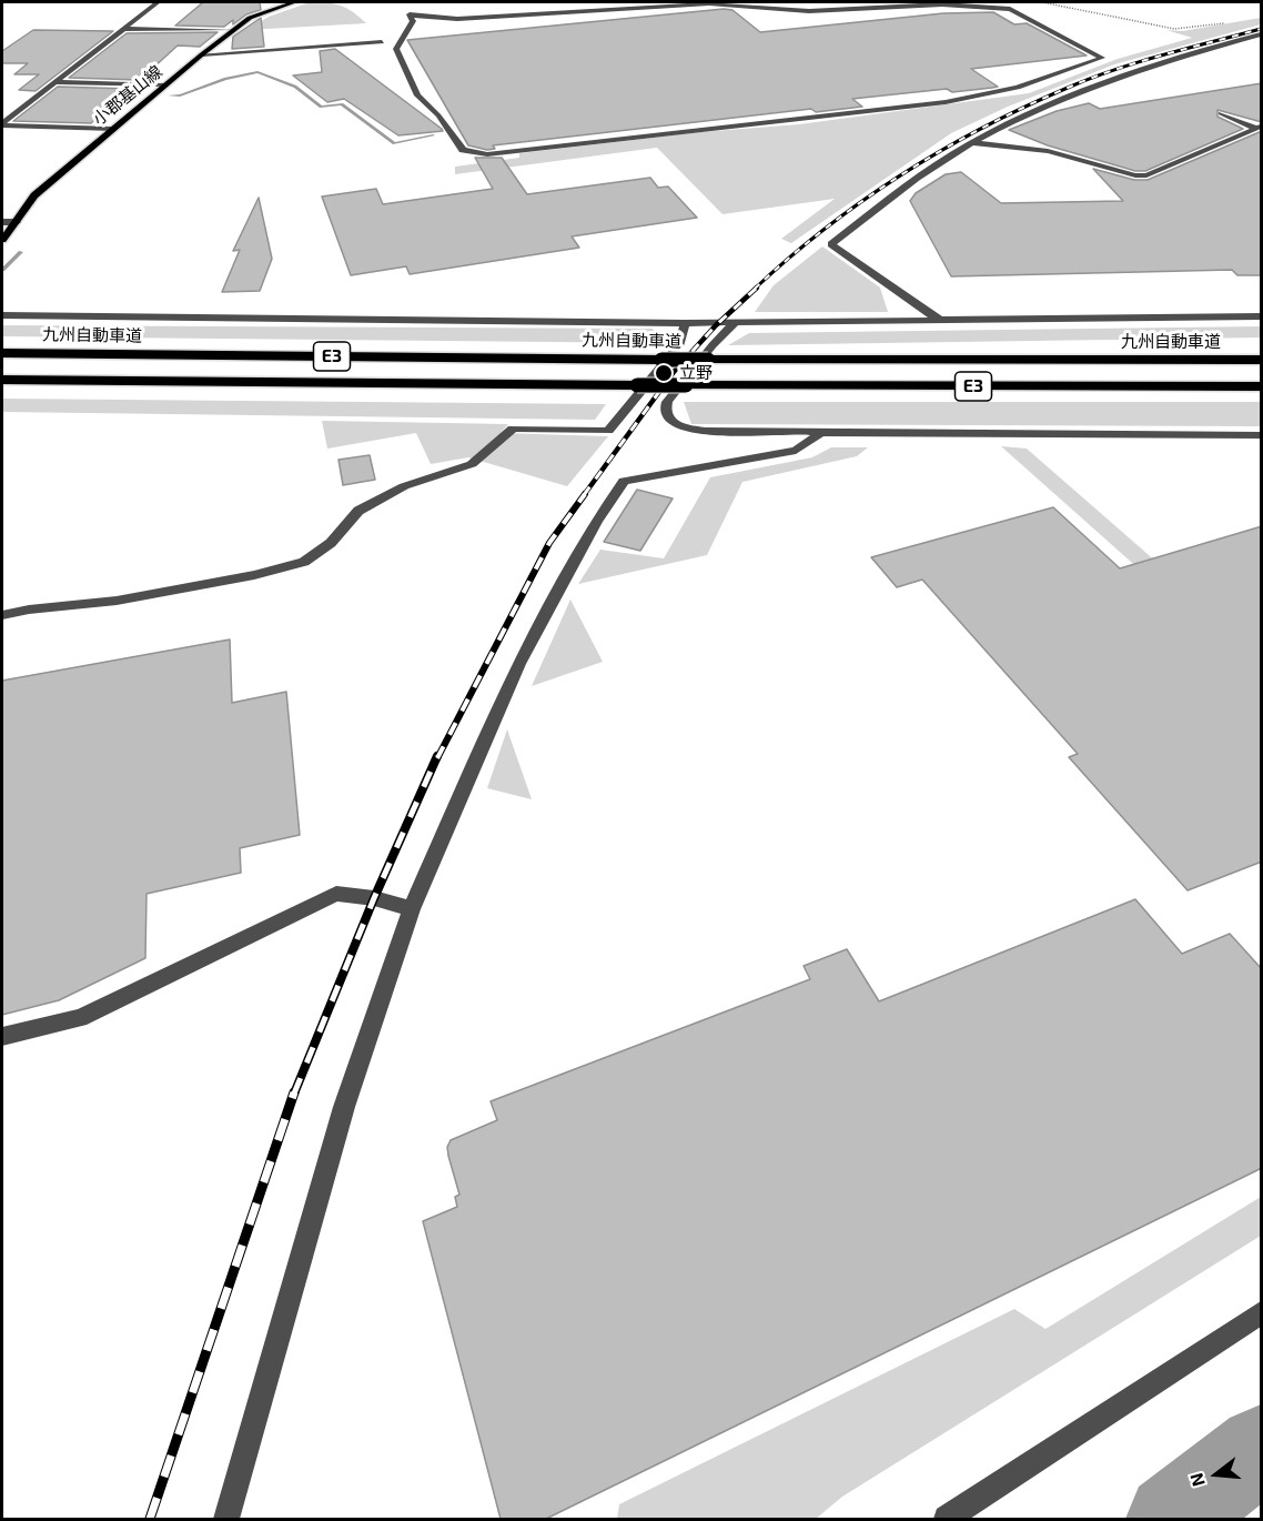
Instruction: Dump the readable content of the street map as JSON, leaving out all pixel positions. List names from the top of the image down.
{
  "streets": {
    "highway": ["九州自動車道", "E3"],
    "main road": ["小郡基山線"]
  },
  "places": ["立野"],
  "north": "left"
}
